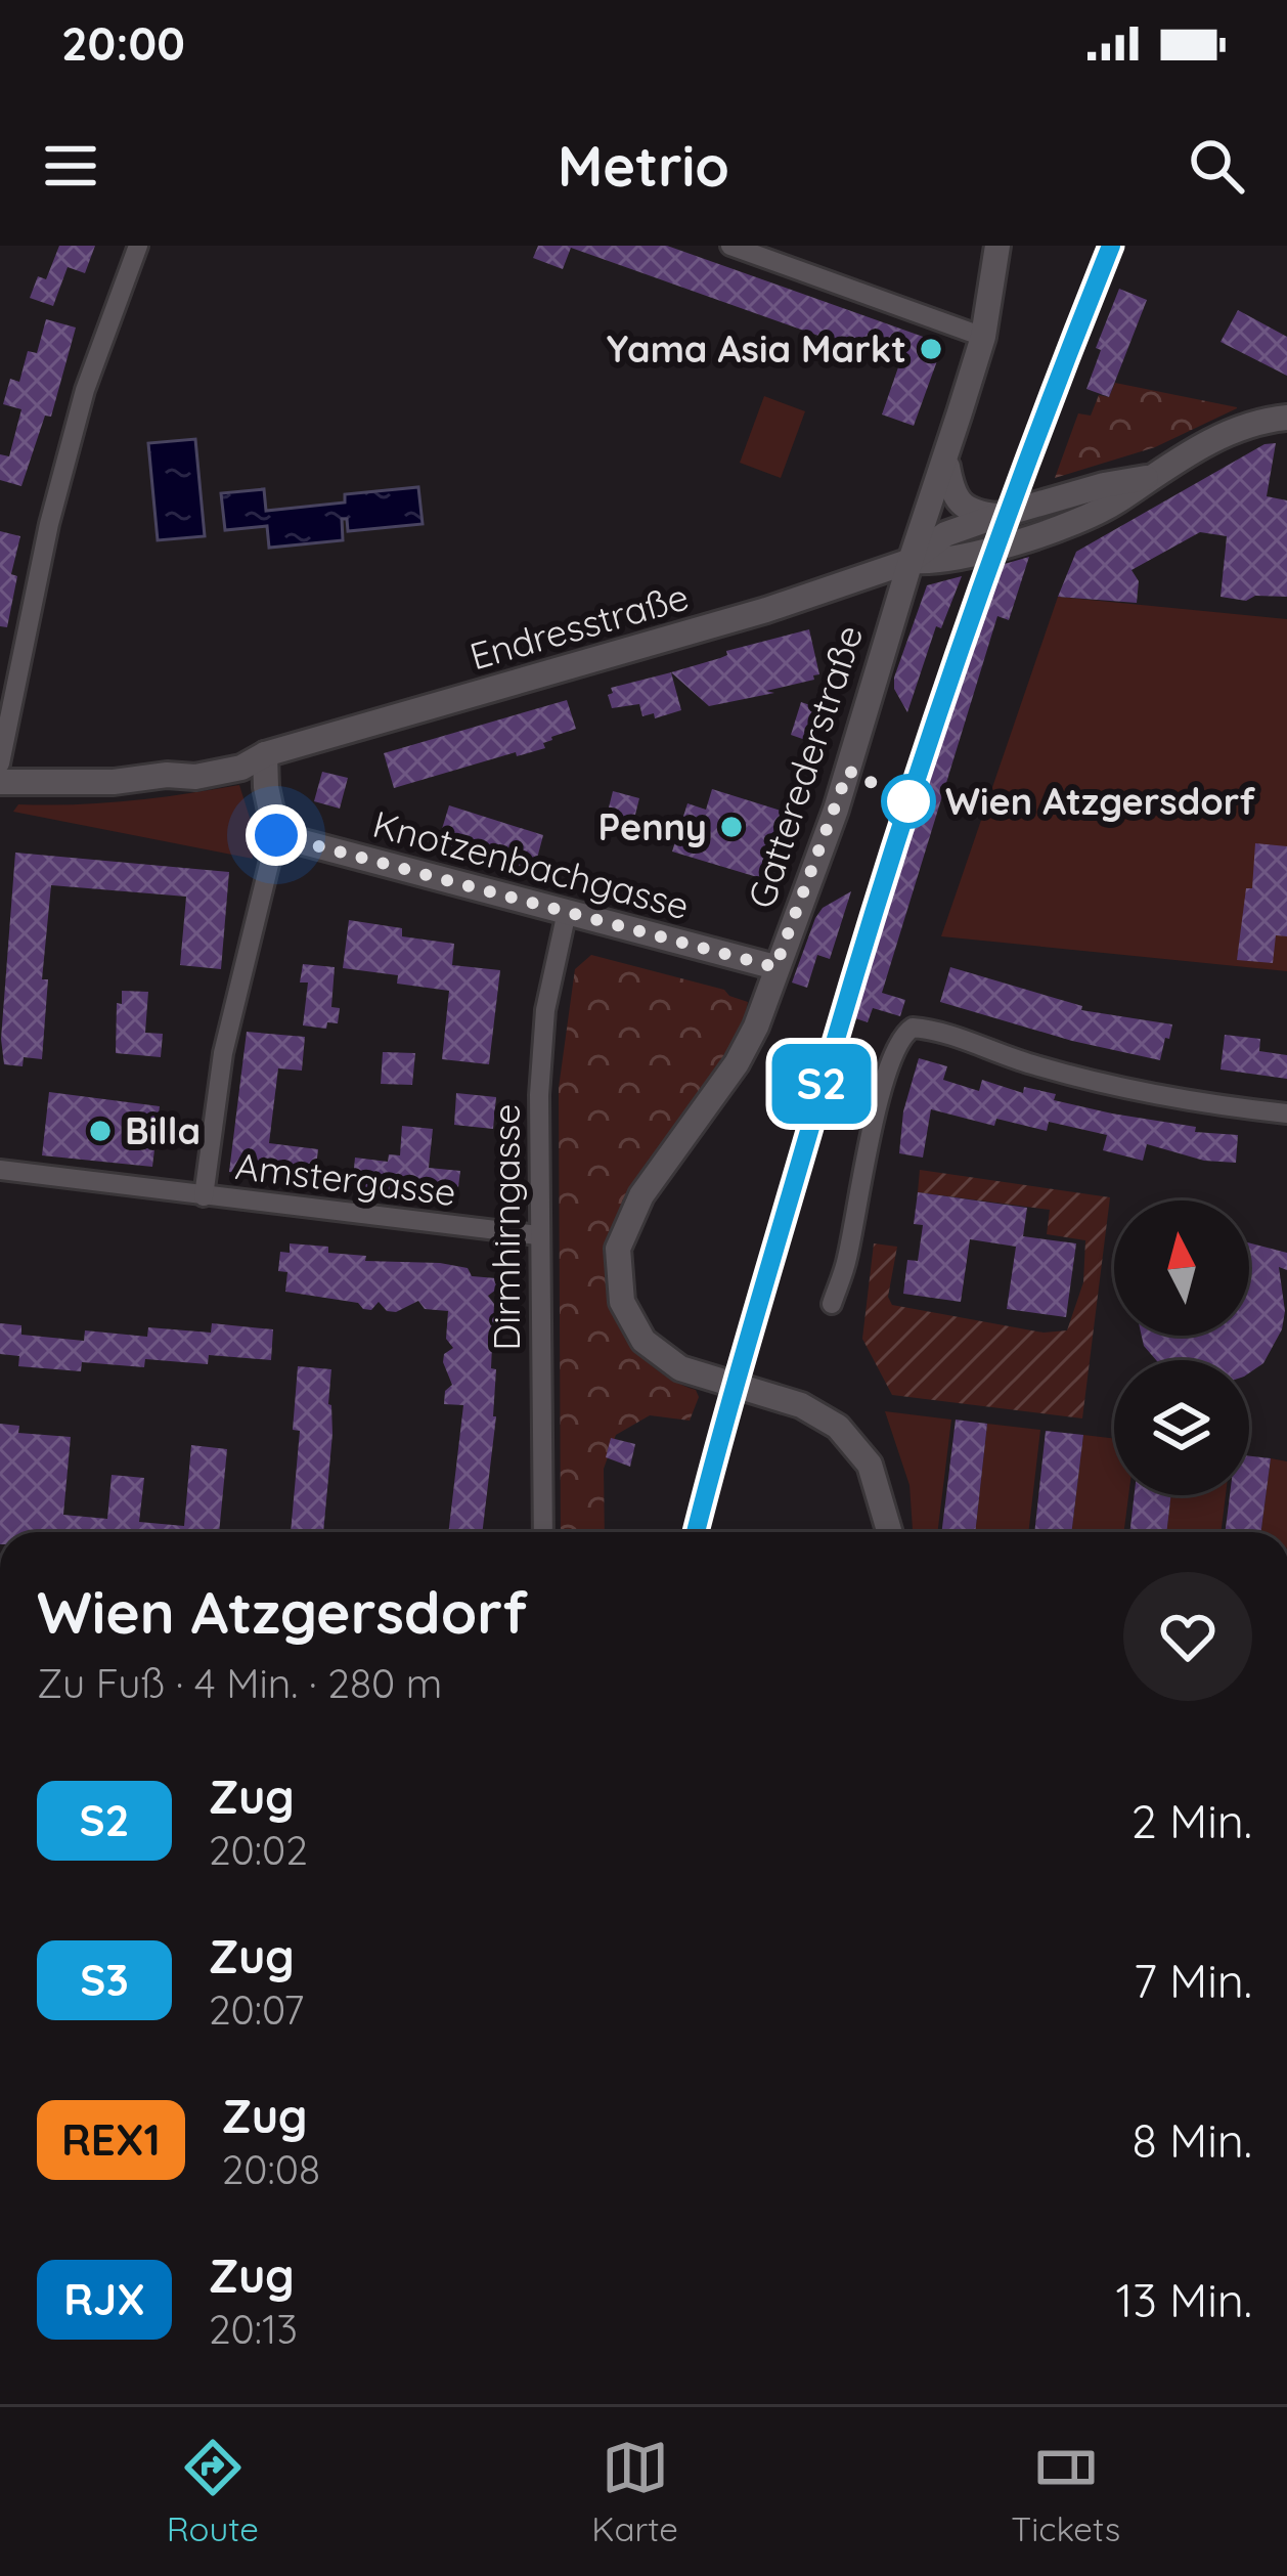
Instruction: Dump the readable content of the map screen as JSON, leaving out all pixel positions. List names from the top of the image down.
{
  "streets": {
    "street": [
      "Endresstraße",
      "Gatterederstraße",
      "Knotzenbachgasse",
      "Amstergasse",
      "Dirmhirngasse"
    ]
  },
  "crossings": [
    ["Endresstraße", "Gatterederstraße"],
    ["Gatterederstraße", "Knotzenbachgasse"],
    ["Knotzenbachgasse", "Dirmhirngasse"],
    ["Amstergasse", "Dirmhirngasse"]
  ],
  "places": [
    "Yama Asia Markt",
    "Wien Atzgersdorf",
    "Penny",
    "Billa"
  ],
  "north": "top",
  "page": {
    "status": "20:00",
    "header": "Metrio",
    "on_map": "S2",
    "heading": ["Wien Atzgersdorf", "Zu Fuß · 4 Min. · 280 m"],
    "list": [
      {
        "mark": "S2",
        "name": "Zug",
        "note": "20:02",
        "value": "2 Min."
      },
      {
        "mark": "S3",
        "name": "Zug",
        "note": "20:07",
        "value": "7 Min."
      },
      {
        "mark": "REX1",
        "name": "Zug",
        "note": "20:08",
        "value": "8 Min."
      },
      {
        "mark": "RJX",
        "name": "Zug",
        "note": "20:13",
        "value": "13 Min."
      }
    ],
    "tabs": ["Route", "Karte", "Tickets"]
  }
}
